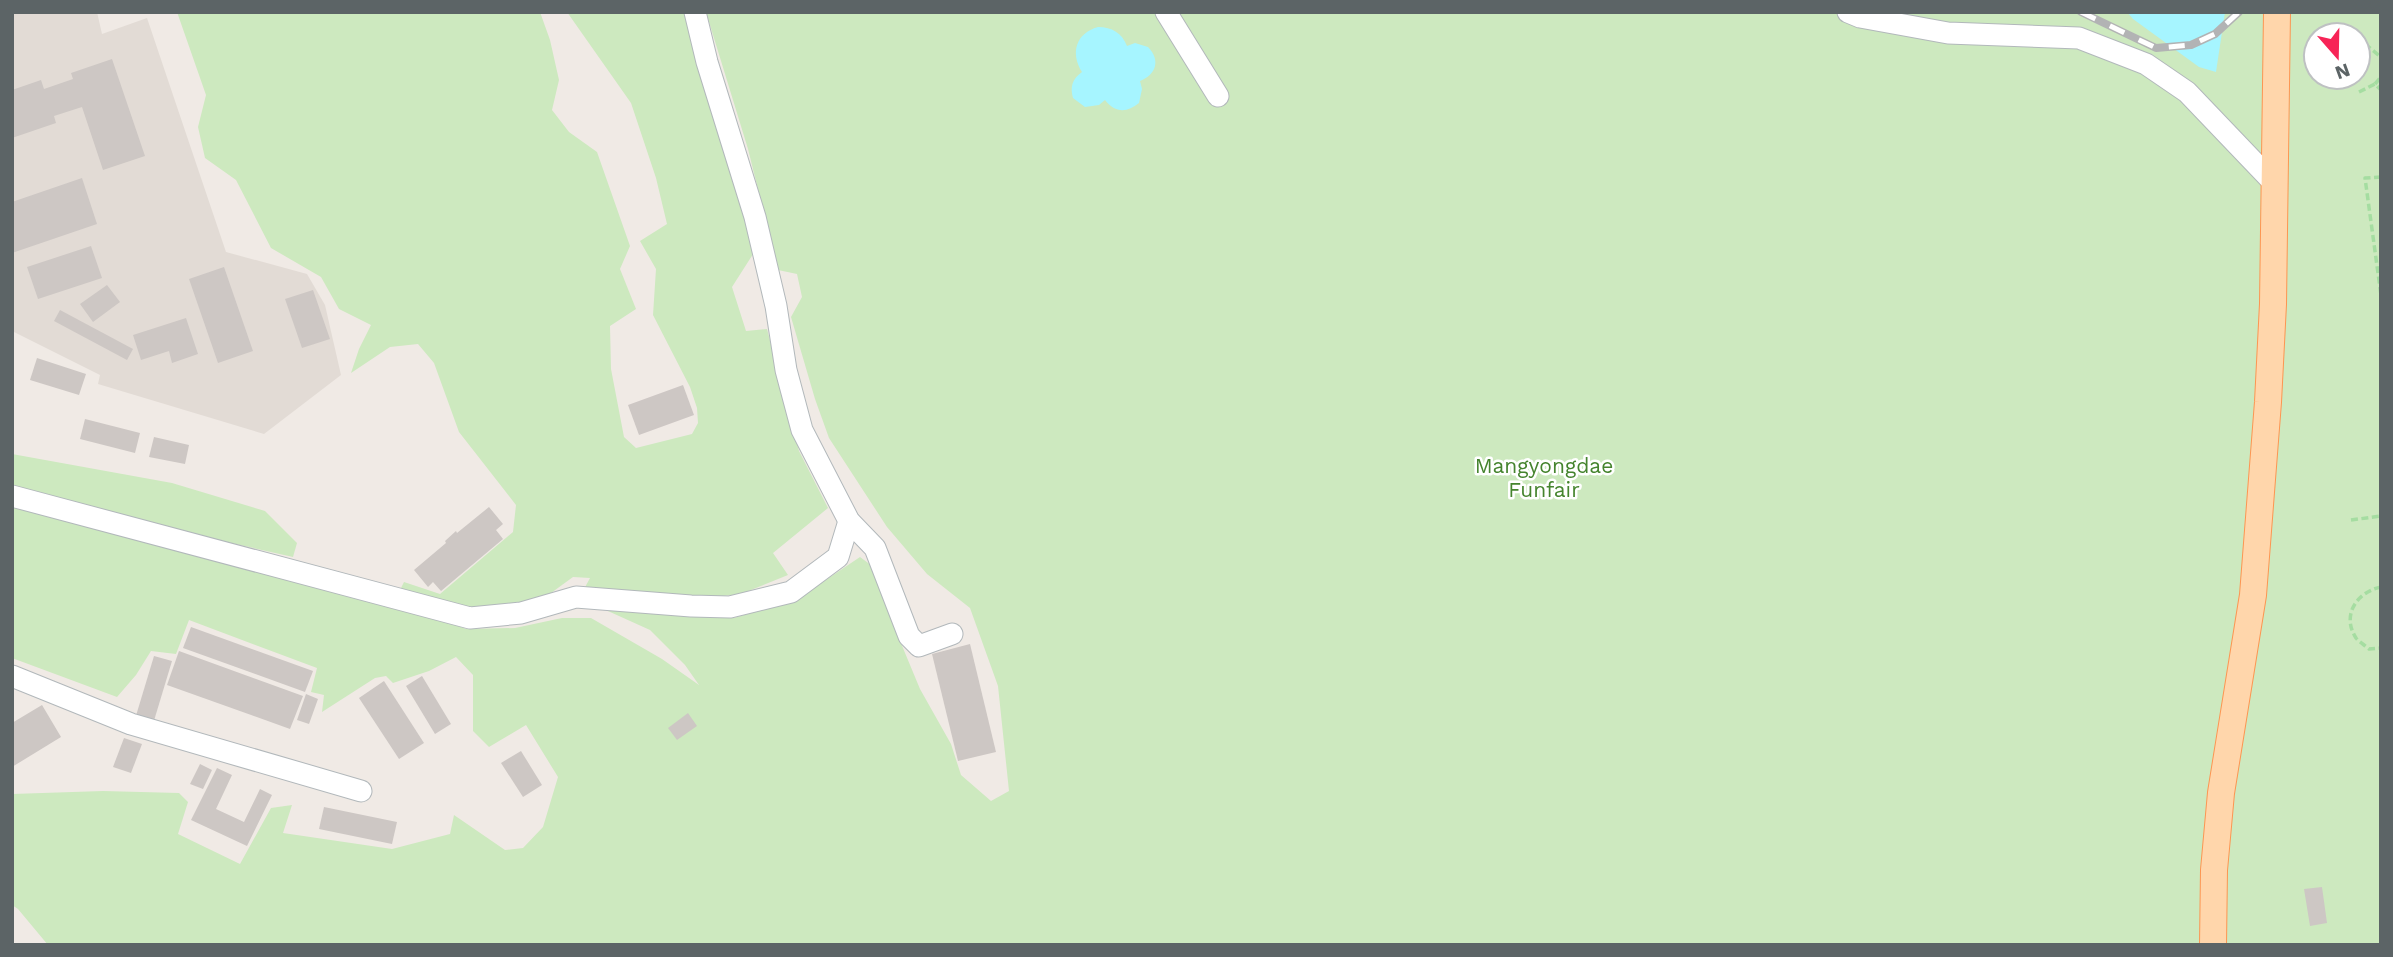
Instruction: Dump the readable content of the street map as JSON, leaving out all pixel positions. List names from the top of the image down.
{
  "parks": ["Mangyongdae Funfair"],
  "north": "bottom"
}
